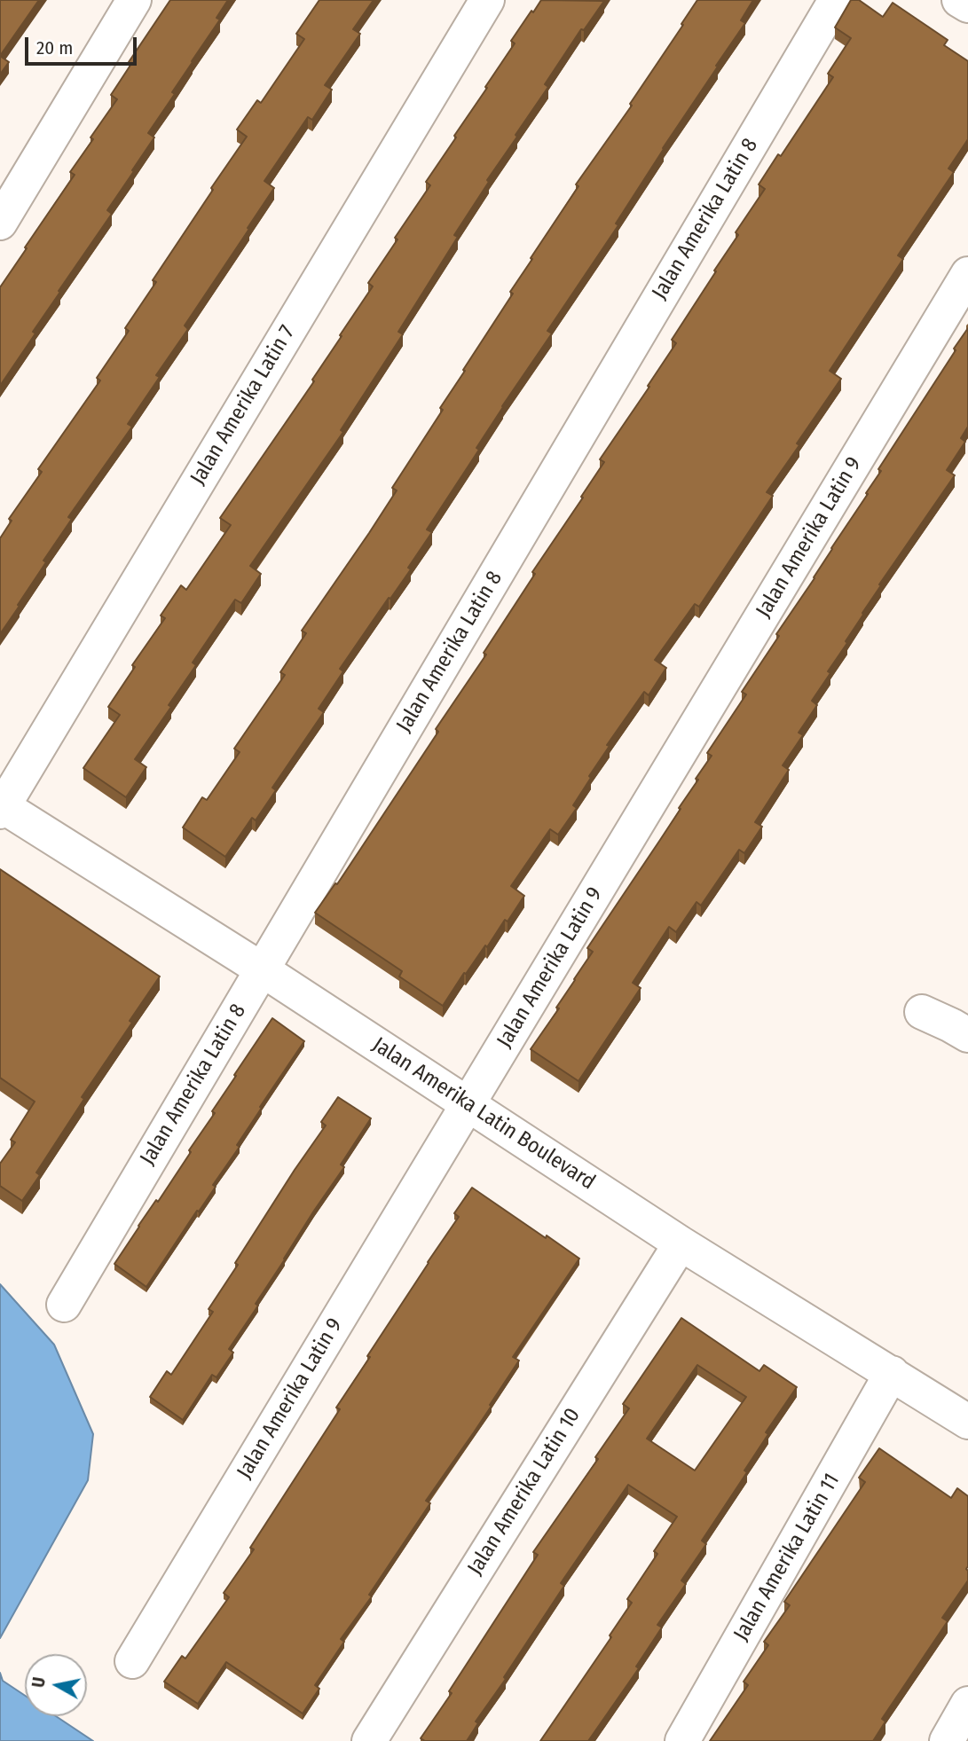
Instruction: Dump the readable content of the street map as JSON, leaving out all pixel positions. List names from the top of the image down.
{
  "streets": {
    "street": [
      "Jalan Amerika Latin 8",
      "Jalan Amerika Latin 7",
      "Jalan Amerika Latin 9",
      "Jalan Amerika Latin Boulevard",
      "Jalan Amerika Latin 10",
      "Jalan Amerika Latin 11"
    ]
  },
  "crossings": [
    ["Jalan Amerika Latin 8", "Jalan Amerika Latin Boulevard"],
    ["Jalan Amerika Latin 7", "Jalan Amerika Latin Boulevard"],
    ["Jalan Amerika Latin 9", "Jalan Amerika Latin Boulevard"],
    ["Jalan Amerika Latin Boulevard", "Jalan Amerika Latin 10"],
    ["Jalan Amerika Latin Boulevard", "Jalan Amerika Latin 11"]
  ],
  "scale_bar": "20 m",
  "north": "left"
}
